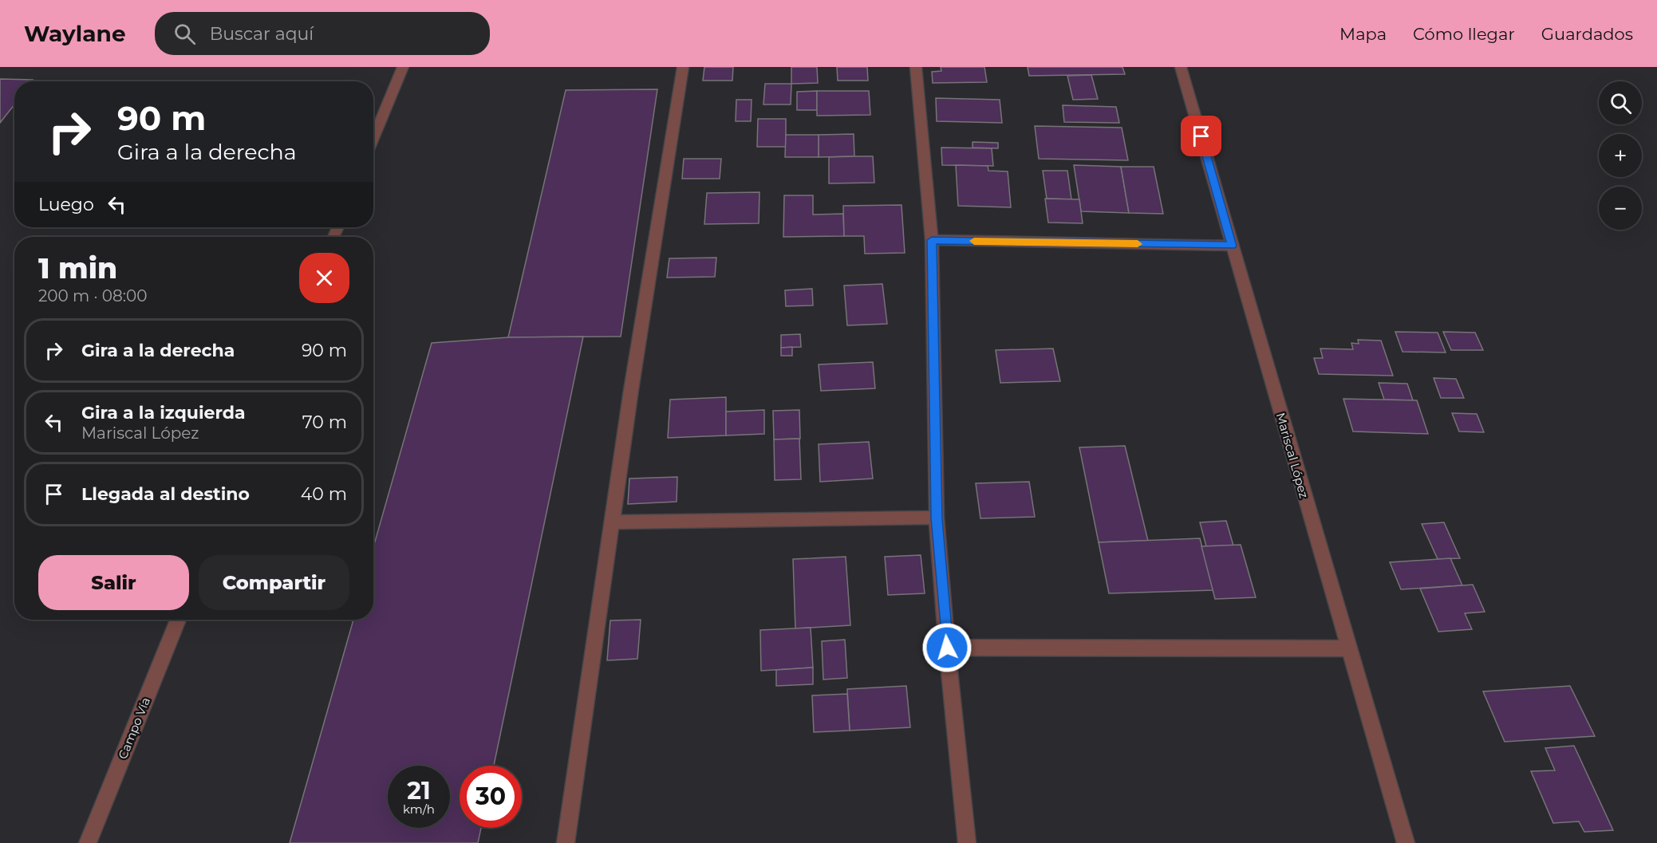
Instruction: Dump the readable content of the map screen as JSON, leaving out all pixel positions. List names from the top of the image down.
{
  "streets": {
    "street": ["Mariscal López", "Campo Vía"]
  },
  "page": {
    "header": "Waylane",
    "search": "Buscar aquí",
    "nav": ["Mapa", "Cómo llegar", "Guardados"],
    "map_buttons": ["+", "−"],
    "turn": ["90 m", "Gira a la derecha"],
    "then": "Luego",
    "heading": ["1 min", "200 m · 08:00"],
    "list": [
      {
        "name": "Gira a la derecha",
        "value": "90 m"
      },
      {
        "name": "Gira a la izquierda",
        "note": "Mariscal López",
        "value": "70 m"
      },
      {
        "name": "Llegada al destino",
        "value": "40 m"
      }
    ],
    "buttons": ["Salir", "Compartir"],
    "speed": "21 km/h",
    "limit": "30"
  }
}
